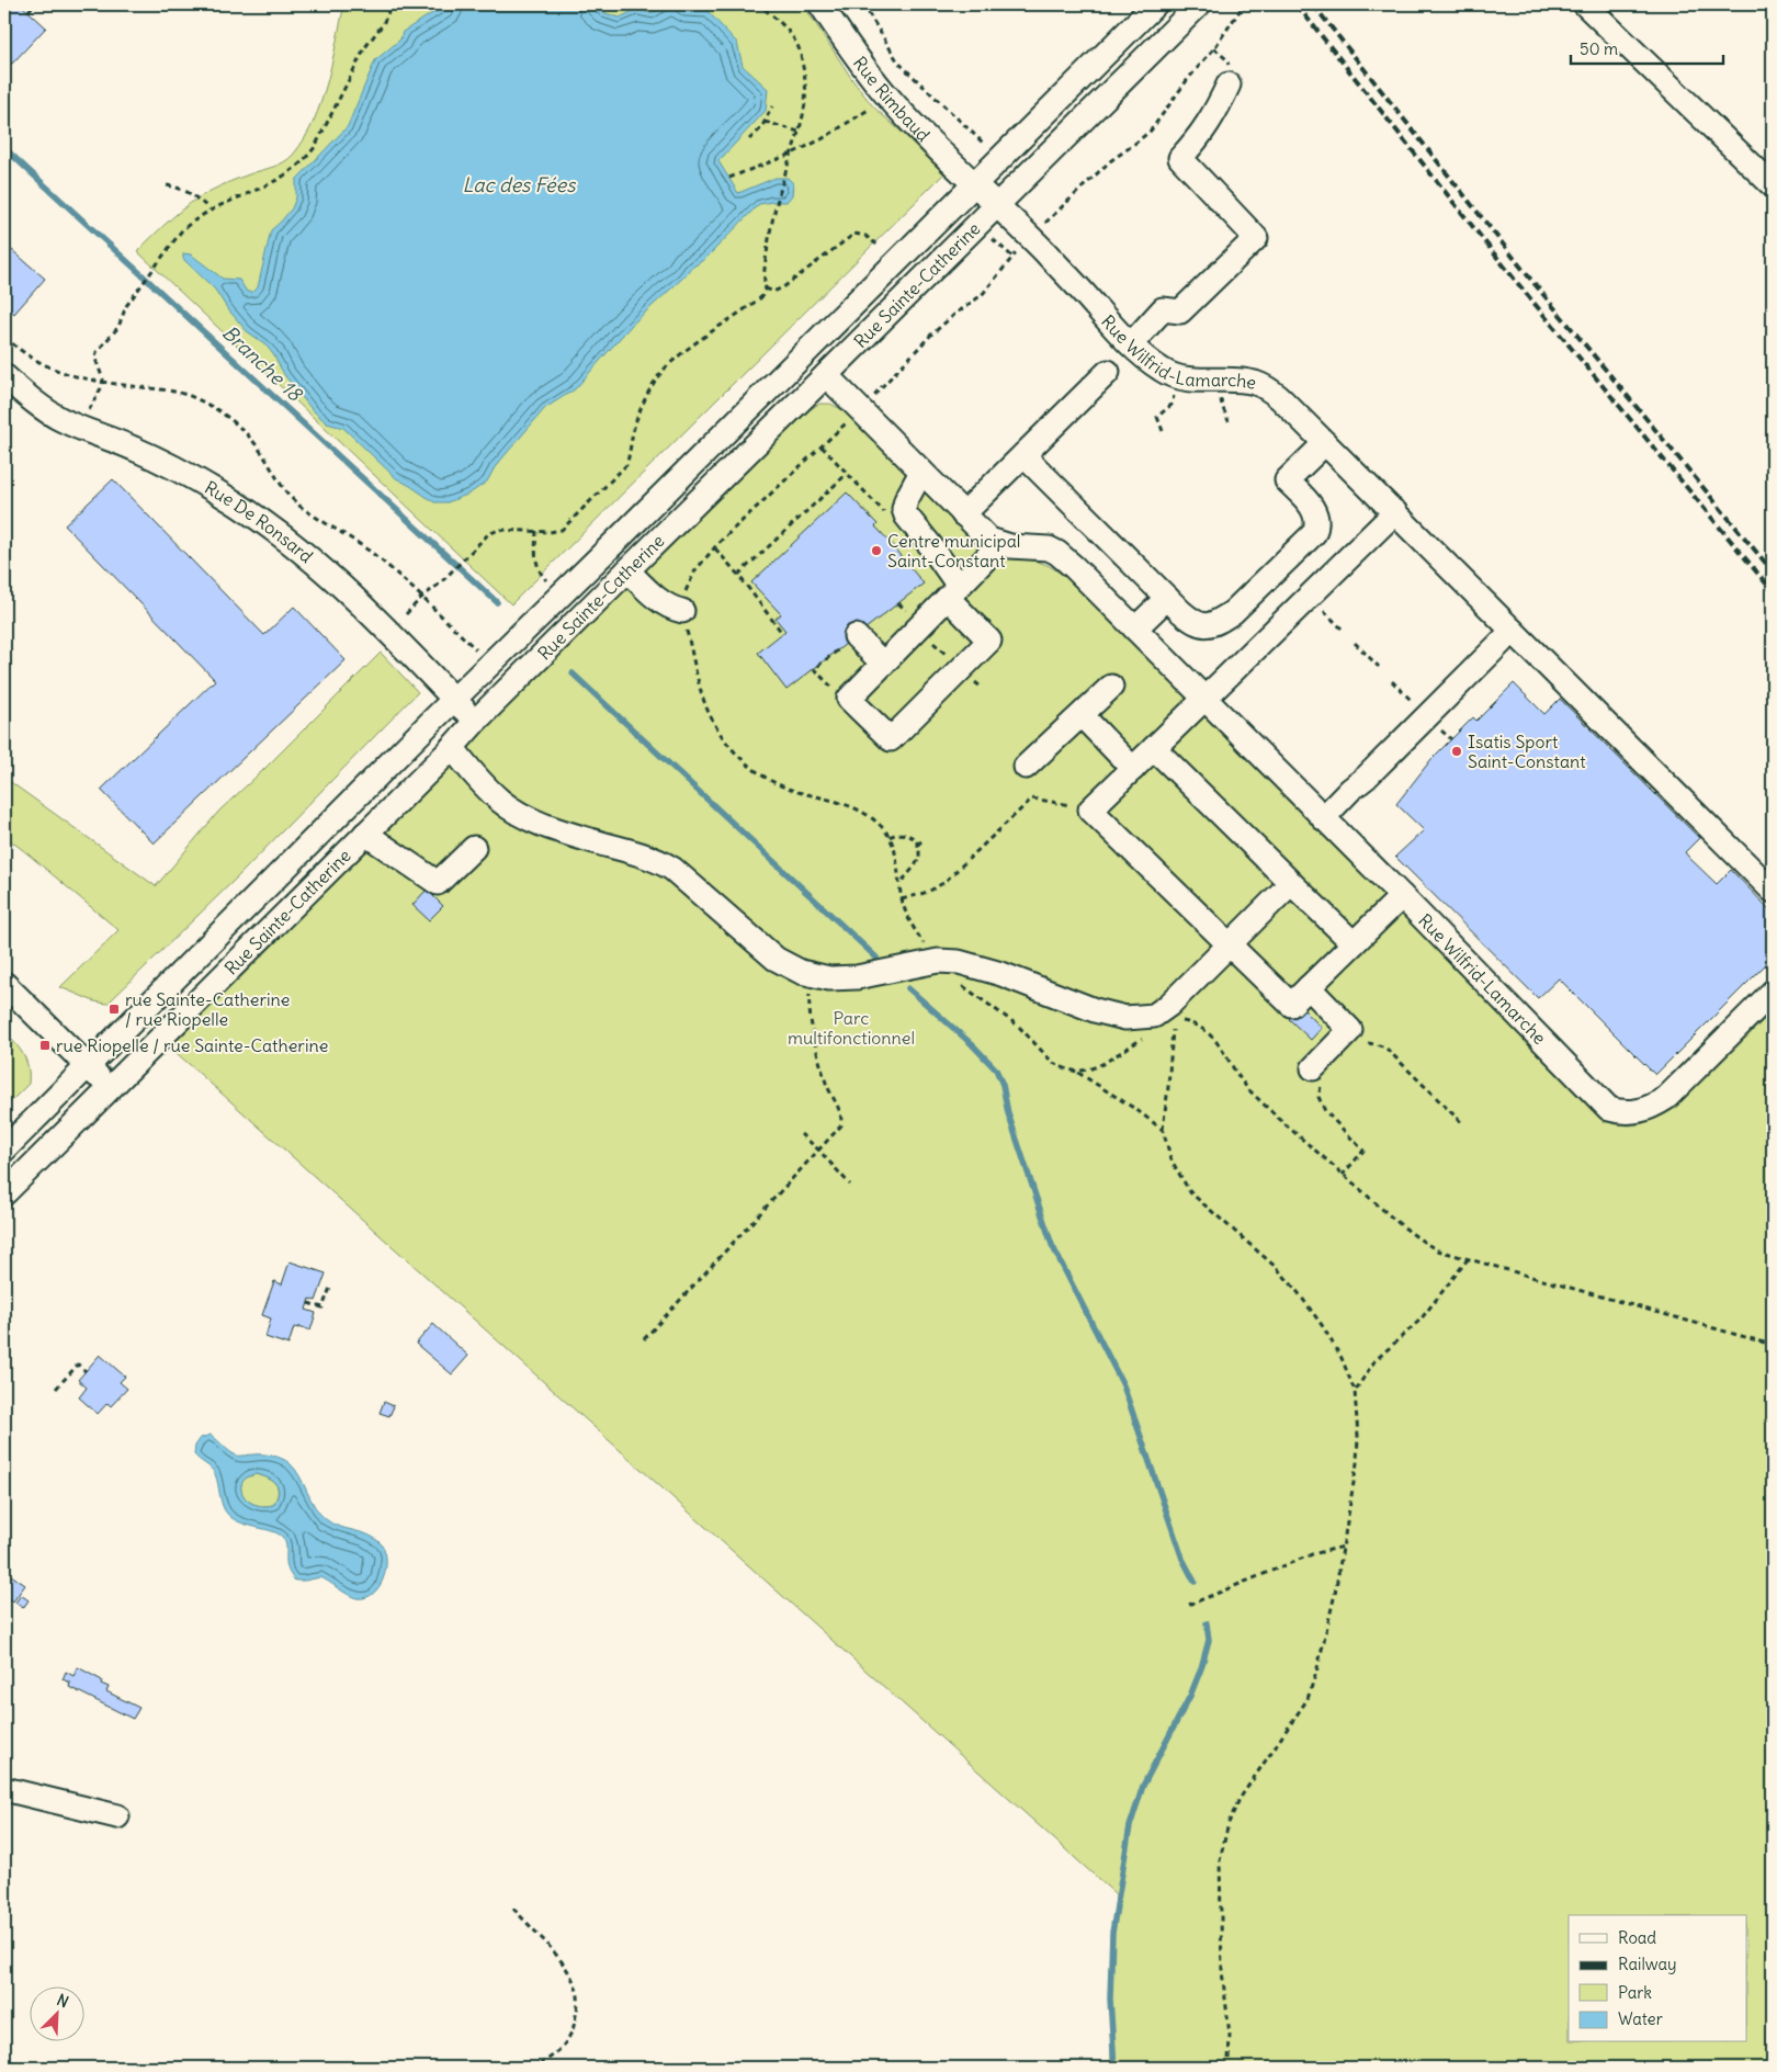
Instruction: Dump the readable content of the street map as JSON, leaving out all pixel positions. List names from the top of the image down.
{
  "streets": {
    "street": [
      "Rue Rimbaud",
      "Rue Sainte-Catherine",
      "Rue Wilfrid-Lamarche",
      "Rue De Ronsard"
    ]
  },
  "crossings": [
    ["Rue Rimbaud", "Rue Sainte-Catherine"],
    ["Rue Rimbaud", "Rue Wilfrid-Lamarche"],
    ["Rue Sainte-Catherine", "Rue Wilfrid-Lamarche"],
    ["Rue Sainte-Catherine", "Rue De Ronsard"]
  ],
  "water": ["Lac des Fées", "Branche 18"],
  "parks": ["Parc multifonctionnel"],
  "places": {
    "other": ["Centre municipal Saint-Constant", "Isatis Sport Saint-Constant"],
    "transit": ["rue Sainte-Catherine / rue Riopelle", "rue Riopelle / rue Sainte-Catherine"]
  },
  "legend": [
    "Road",
    "Railway",
    "Park",
    "Water"
  ],
  "scale_bar": "50 m",
  "north": "top right"
}
